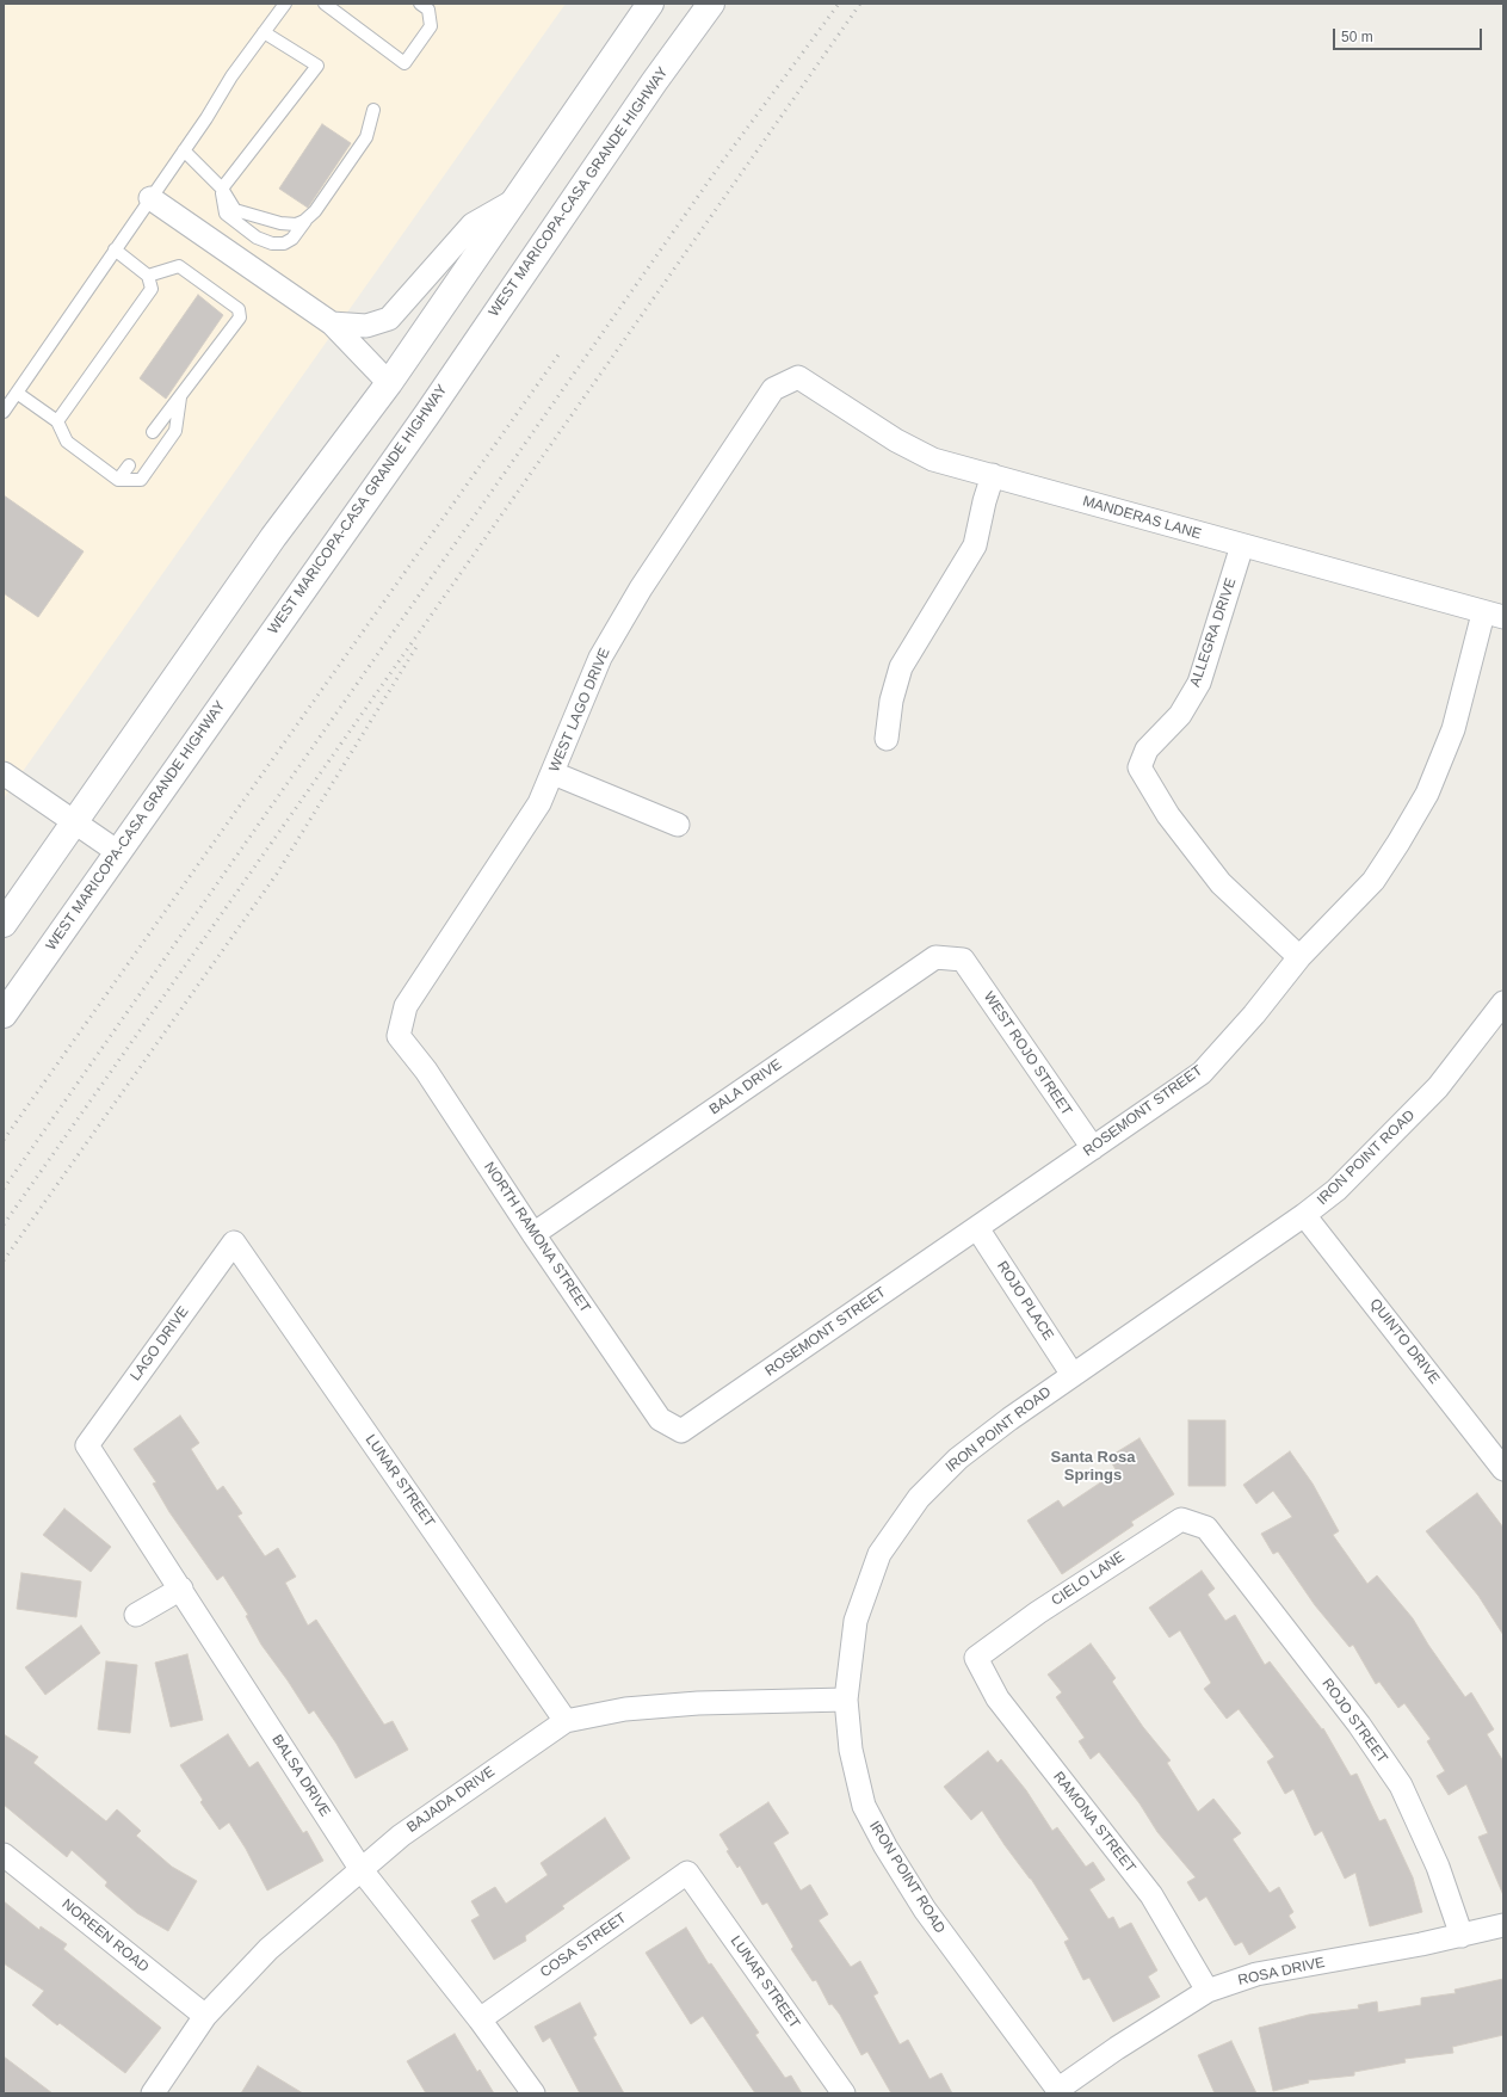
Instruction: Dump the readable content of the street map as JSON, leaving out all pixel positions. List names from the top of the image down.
{
  "streets": {
    "main road": ["WEST MARICOPA-CASA GRANDE HIGHWAY"],
    "street": [
      "MANDERAS LANE",
      "ALLEGRA DRIVE",
      "WEST LAGO DRIVE",
      "WEST ROJO STREET",
      "BALA DRIVE",
      "ROSEMONT STREET",
      "IRON POINT ROAD",
      "NORTH RAMONA STREET",
      "ROJO PLACE",
      "QUINTO DRIVE",
      "LAGO DRIVE",
      "LUNAR STREET",
      "CIELO LANE",
      "ROJO STREET",
      "BALSA DRIVE",
      "BAJADA DRIVE",
      "RAMONA STREET",
      "NOREEN ROAD",
      "COSA STREET",
      "ROSA DRIVE"
    ]
  },
  "crossings": [
    ["MANDERAS LANE", "ALLEGRA DRIVE"],
    ["MANDERAS LANE", "WEST LAGO DRIVE"],
    ["MANDERAS LANE", "ROSEMONT STREET"],
    ["ALLEGRA DRIVE", "ROSEMONT STREET"],
    ["WEST LAGO DRIVE", "NORTH RAMONA STREET"],
    ["WEST ROJO STREET", "BALA DRIVE"],
    ["WEST ROJO STREET", "ROSEMONT STREET"],
    ["BALA DRIVE", "NORTH RAMONA STREET"],
    ["ROSEMONT STREET", "NORTH RAMONA STREET"],
    ["ROSEMONT STREET", "ROJO PLACE"],
    ["IRON POINT ROAD", "ROJO PLACE"],
    ["IRON POINT ROAD", "QUINTO DRIVE"],
    ["IRON POINT ROAD", "BAJADA DRIVE"],
    ["IRON POINT ROAD", "ROSA DRIVE"],
    ["LAGO DRIVE", "LUNAR STREET"],
    ["LAGO DRIVE", "BALSA DRIVE"],
    ["LUNAR STREET", "BAJADA DRIVE"],
    ["LUNAR STREET", "COSA STREET"],
    ["CIELO LANE", "ROJO STREET"],
    ["CIELO LANE", "RAMONA STREET"],
    ["ROJO STREET", "ROSA DRIVE"],
    ["BALSA DRIVE", "BAJADA DRIVE"],
    ["BALSA DRIVE", "COSA STREET"],
    ["BAJADA DRIVE", "NOREEN ROAD"],
    ["RAMONA STREET", "ROSA DRIVE"]
  ],
  "districts": ["Santa Rosa Springs"],
  "scale_bar": "50 m"
}
